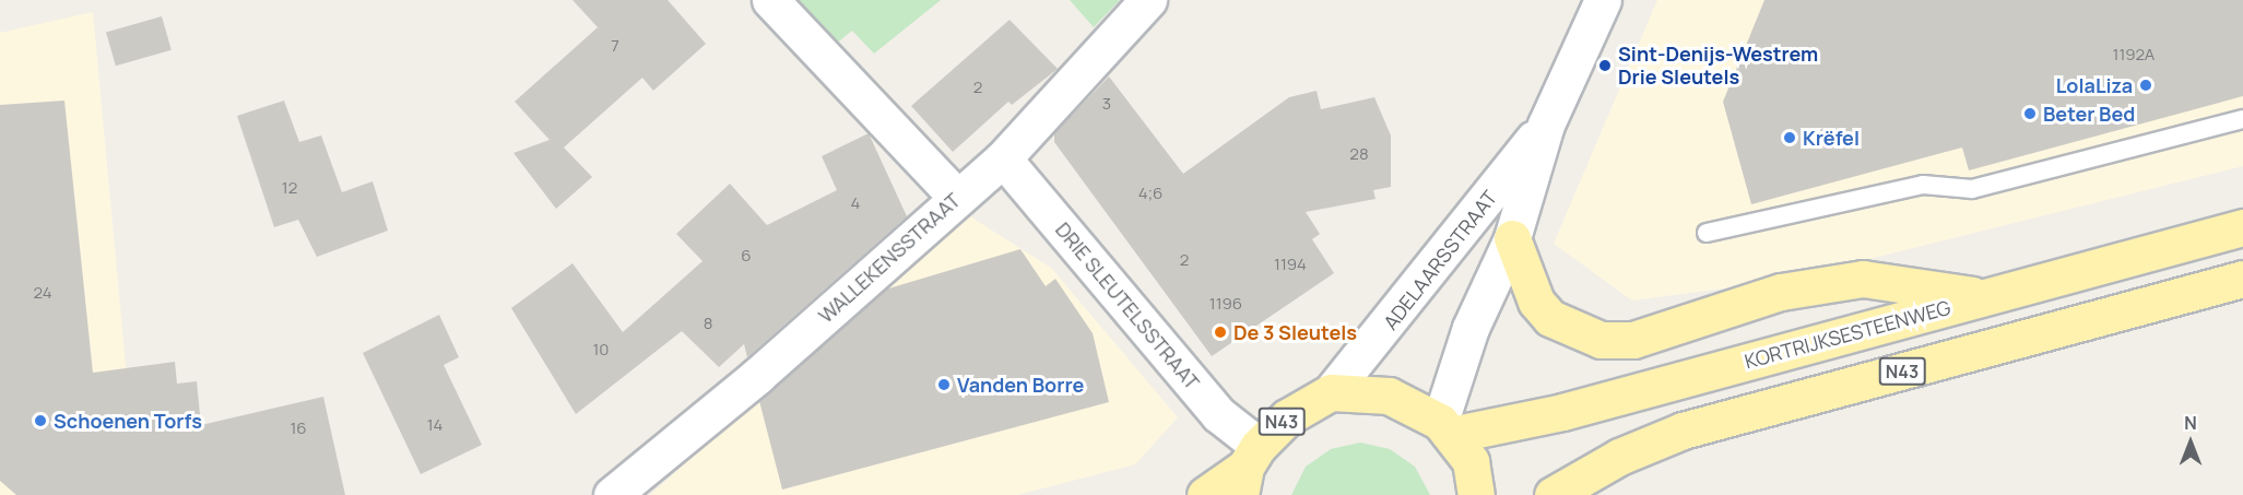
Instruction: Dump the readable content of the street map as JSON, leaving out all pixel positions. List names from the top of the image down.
{
  "streets": {
    "main road": ["KORTRIJKSESTEENWEG", "N43"],
    "street": ["WALLEKENSSTRAAT", "ADELAARSSTRAAT", "DRIE SLEUTELSSTRAAT"]
  },
  "crossings": [
    ["WALLEKENSSTRAAT", "DRIE SLEUTELSSTRAAT"],
    ["ADELAARSSTRAAT", "KORTRIJKSESTEENWEG"],
    ["ADELAARSSTRAAT", "N43"],
    ["DRIE SLEUTELSSTRAAT", "N43"],
    ["KORTRIJKSESTEENWEG", "N43"]
  ],
  "places": [
    "Sint-Denijs-Westrem Drie Sleutels",
    "LolaLiza",
    "Beter Bed",
    "Krëfel",
    "De 3 Sleutels",
    "Vanden Borre",
    "Schoenen Torfs"
  ],
  "house_numbers": [
    "7",
    "1192A",
    "2",
    "3",
    "28",
    "12",
    "4;6",
    "4",
    "6",
    "2",
    "1194",
    "24",
    "1196",
    "8",
    "10",
    "14",
    "16"
  ],
  "north": "top"
}
